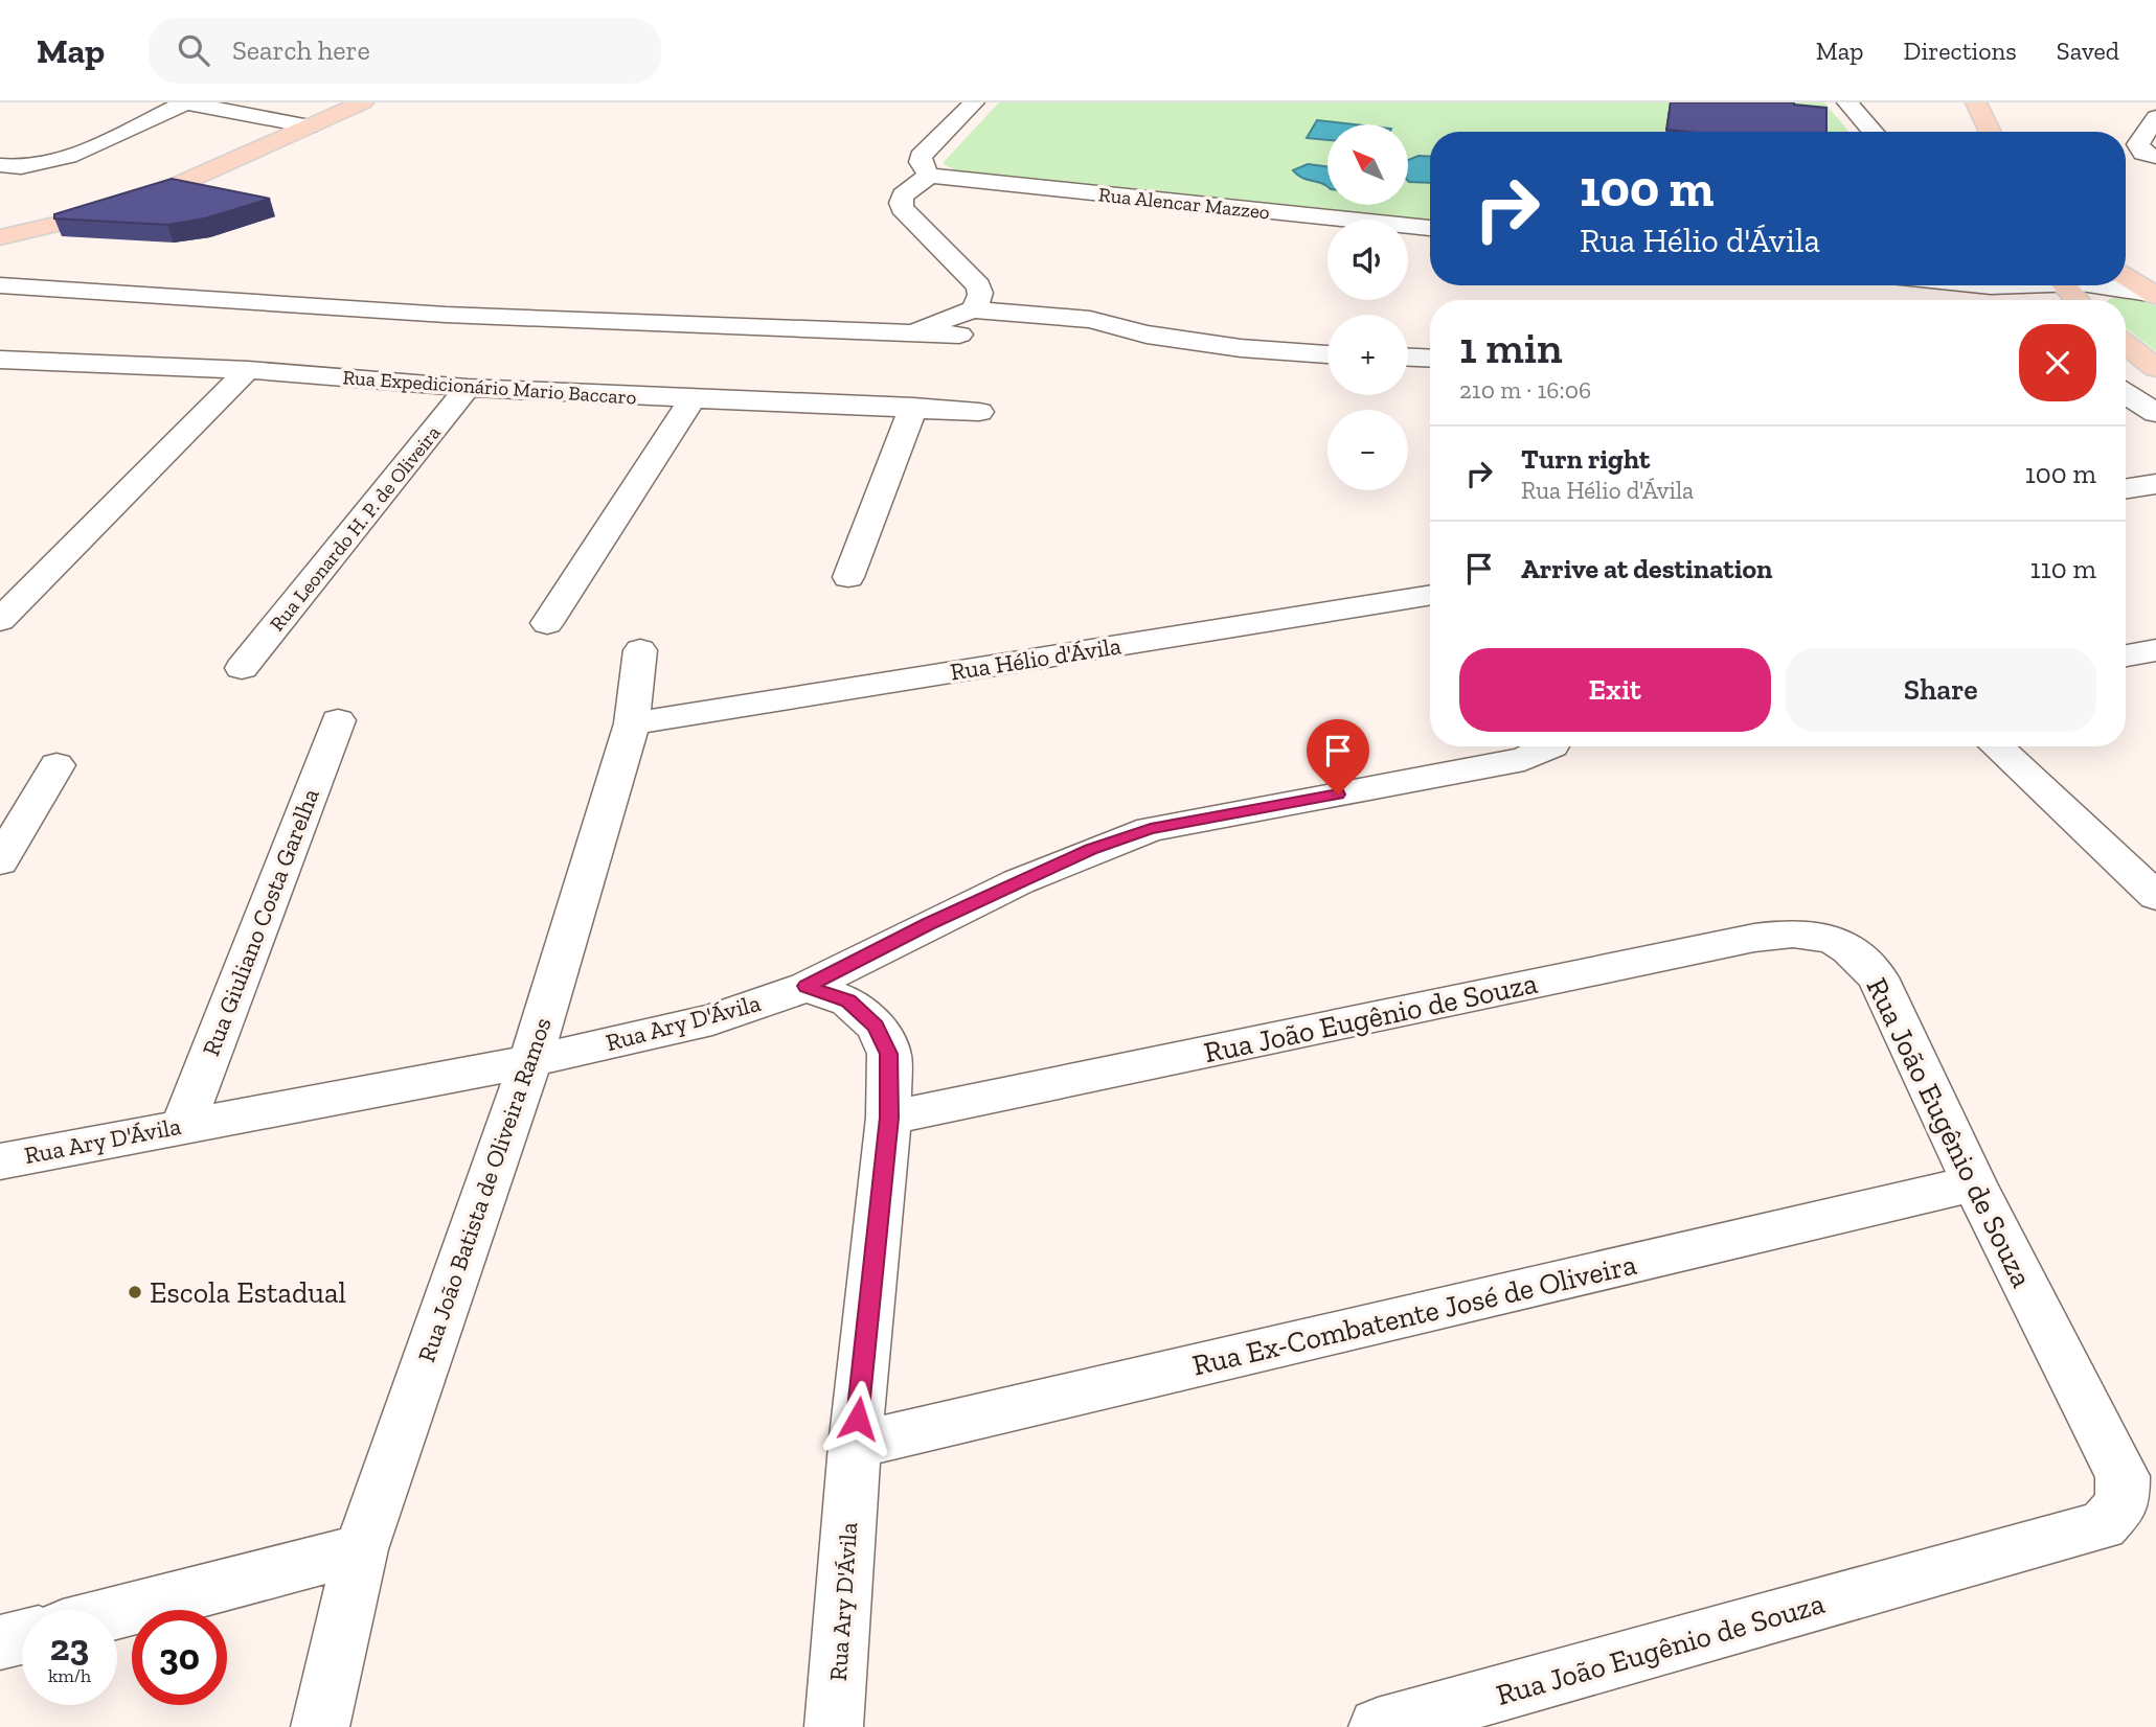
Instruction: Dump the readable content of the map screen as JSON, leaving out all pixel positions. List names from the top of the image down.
{
  "streets": {
    "street": [
      "Rua Alencar Mazzeo",
      "Rua Expedicionário Mario Baccaro",
      "Rua Leonardo H. P. de Oliveira",
      "Rua Hélio d'Ávila",
      "Rua Giuliano Costa Garelha",
      "Rua João Eugênio de Souza",
      "Rua Ary D'Ávila",
      "Rua João Batista de Oliveira Ramos",
      "Rua Ex-Combatente José de Oliveira"
    ]
  },
  "crossings": [
    ["Rua Expedicionário Mario Baccaro", "Rua Leonardo H. P. de Oliveira"],
    ["Rua Hélio d'Ávila", "Rua João Batista de Oliveira Ramos"],
    ["Rua Giuliano Costa Garelha", "Rua Ary D'Ávila"],
    ["Rua João Eugênio de Souza", "Rua Ary D'Ávila"],
    ["Rua João Eugênio de Souza", "Rua Ex-Combatente José de Oliveira"],
    ["Rua Ary D'Ávila", "Rua João Batista de Oliveira Ramos"],
    ["Rua Ary D'Ávila", "Rua Ex-Combatente José de Oliveira"]
  ],
  "places": ["Escola Estadual"],
  "north": "top left",
  "page": {
    "header": "Map",
    "search": "Search here",
    "nav": ["Map", "Directions", "Saved"],
    "map_buttons": ["+", "−"],
    "turn": ["100 m", "Rua Hélio d'Ávila"],
    "heading": ["1 min", "210 m · 16:06"],
    "list": [
      {
        "name": "Turn right",
        "note": "Rua Hélio d'Ávila",
        "value": "100 m"
      },
      {
        "name": "Arrive at destination",
        "value": "110 m"
      }
    ],
    "buttons": ["Exit", "Share"],
    "speed": "23 km/h",
    "limit": "30"
  }
}
